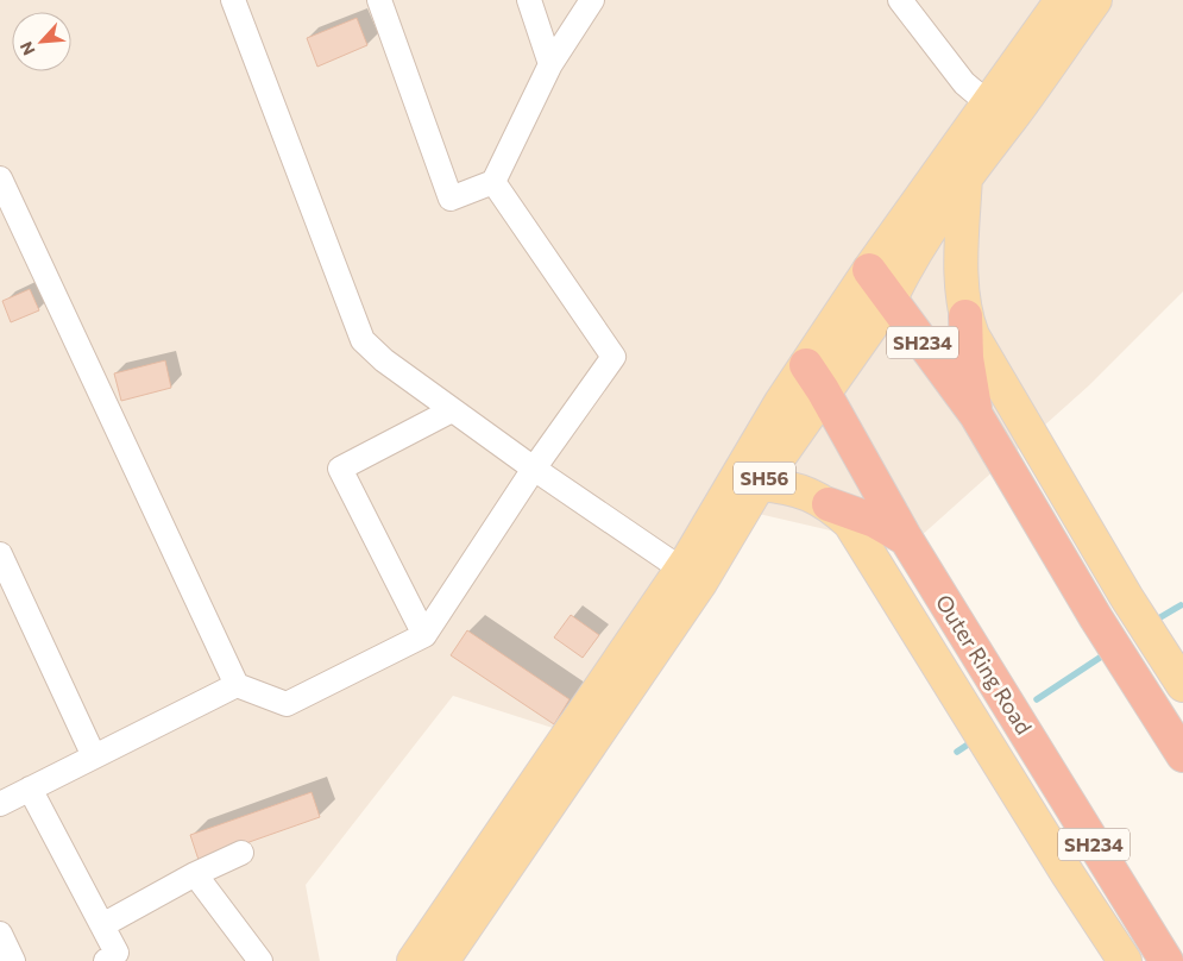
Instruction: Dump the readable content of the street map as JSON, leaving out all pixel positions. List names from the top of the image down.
{
  "streets": {
    "highway": ["SH234", "Outer Ring Road"],
    "main road": ["SH56"]
  },
  "crossings": [
    ["SH234", "SH56"],
    ["SH56", "Outer Ring Road"]
  ],
  "north": "bottom left"
}
